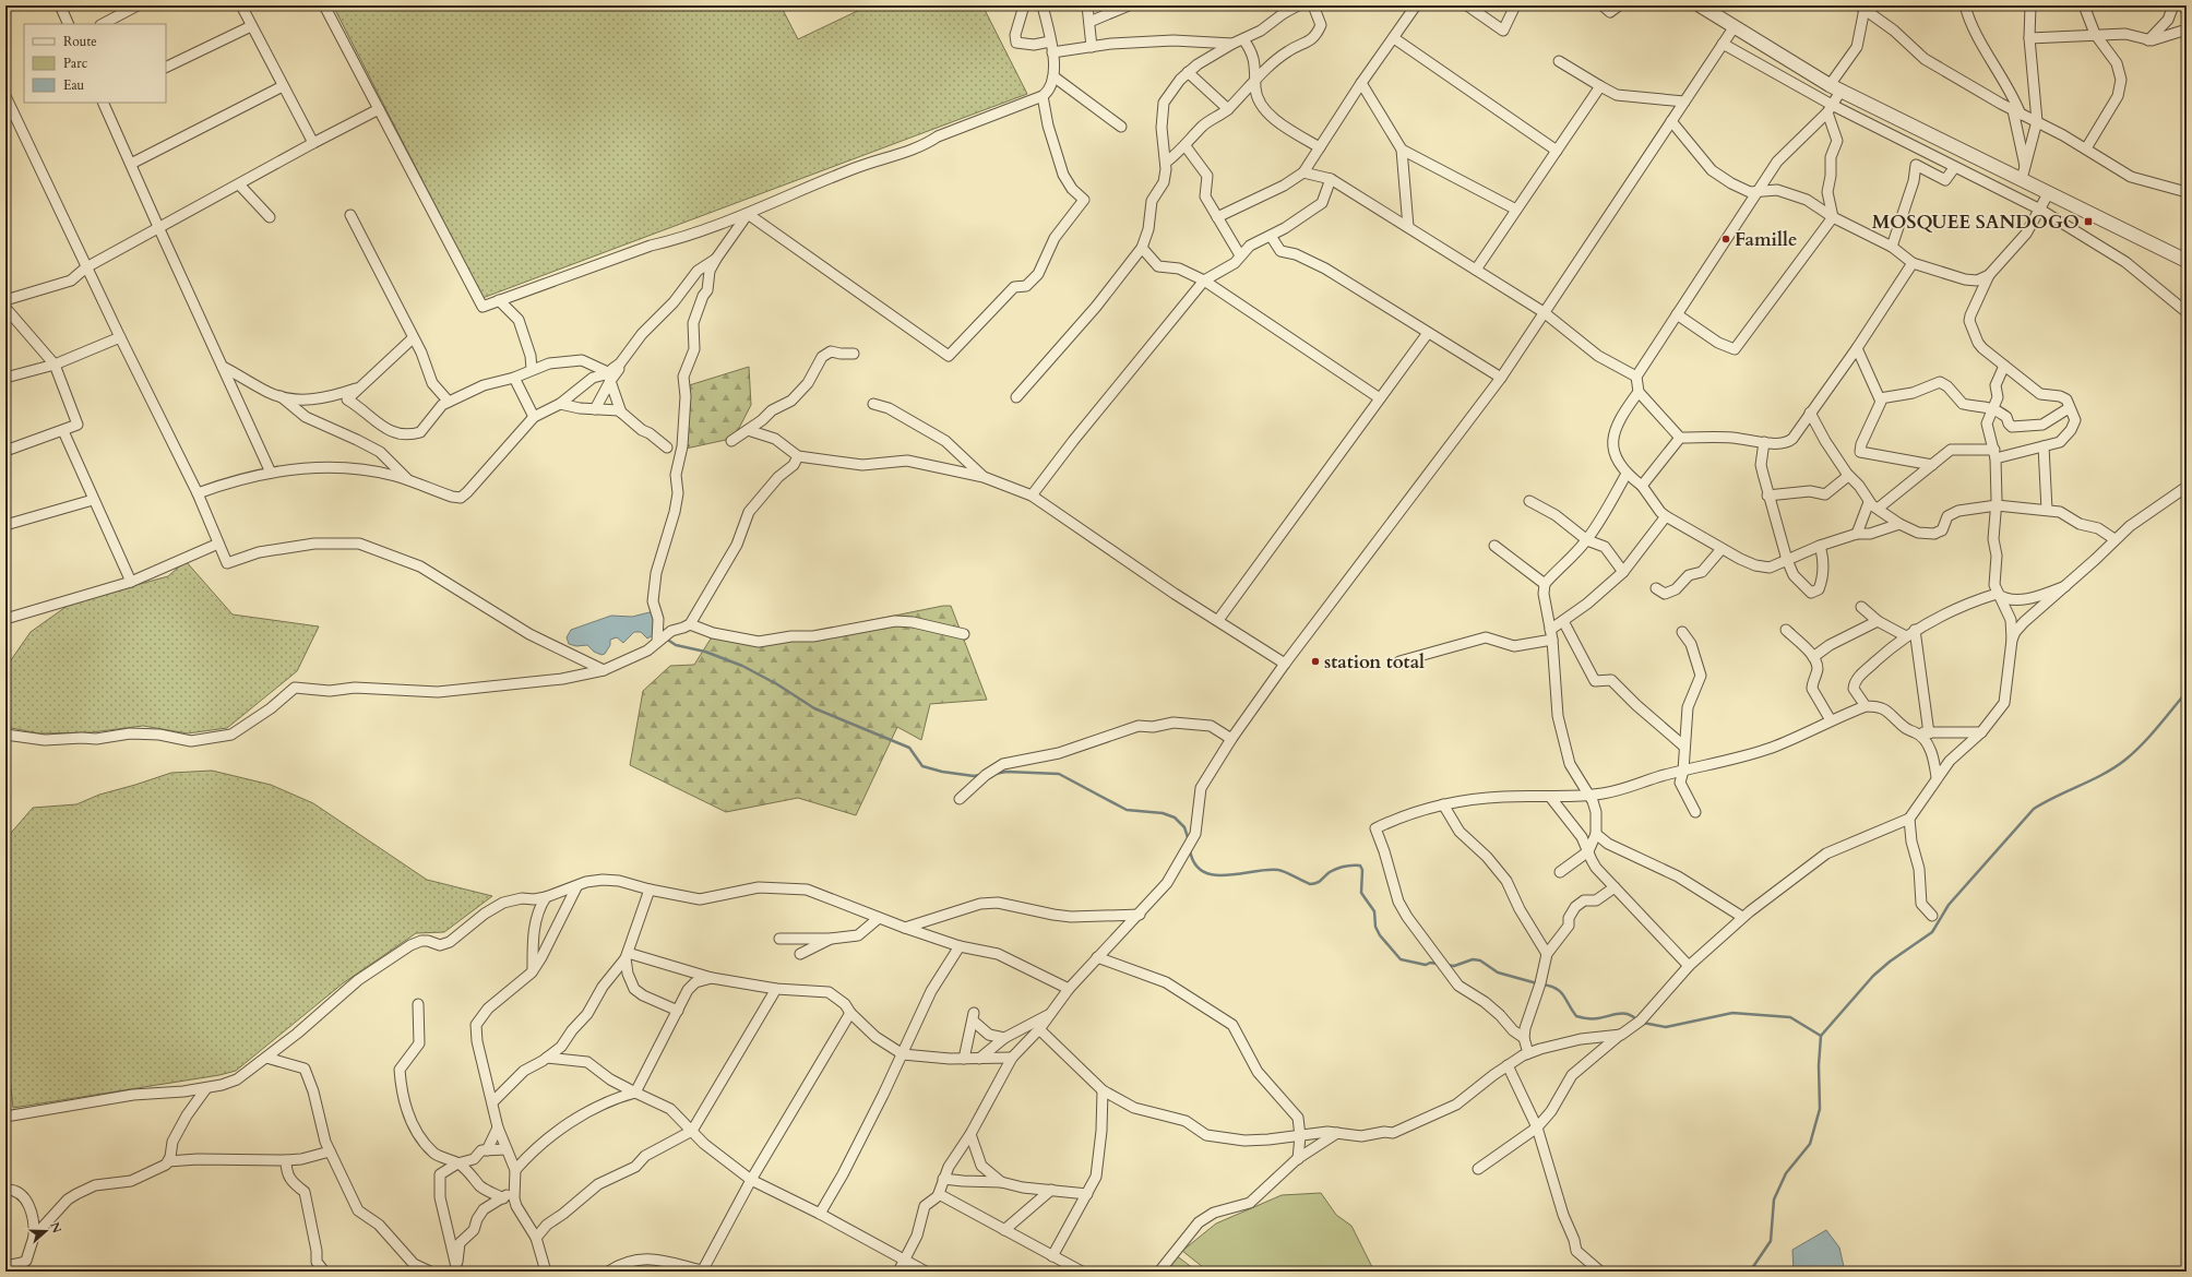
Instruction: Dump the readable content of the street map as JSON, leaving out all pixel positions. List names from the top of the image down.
{
  "places": {
    "transit": ["MOSQUEE SANDOGO"],
    "other": ["Famille", "station total"]
  },
  "legend": ["Route", "Parc", "Eau"],
  "north": "right"
}
